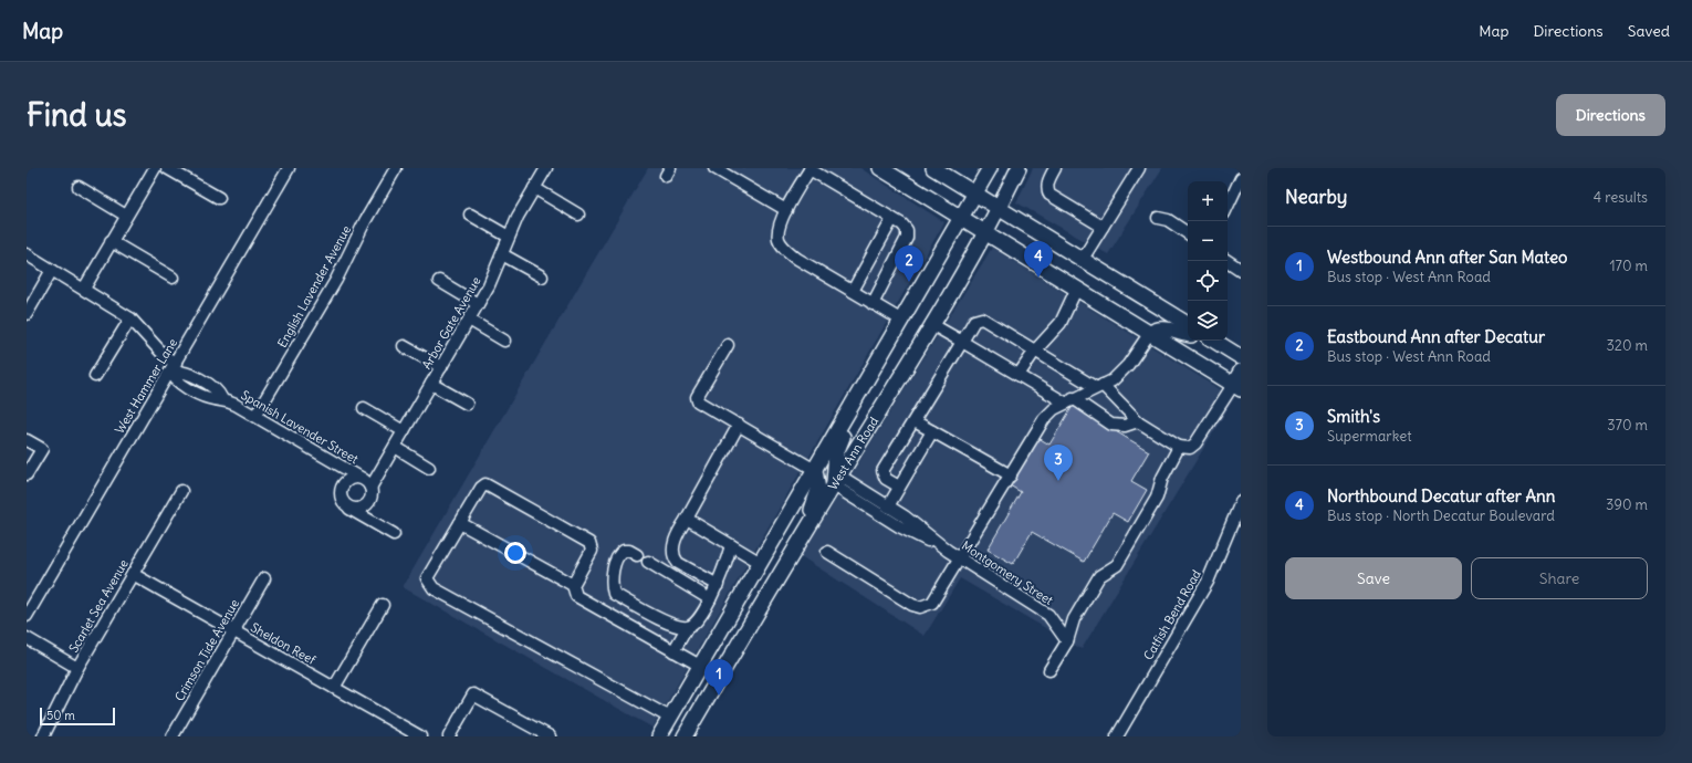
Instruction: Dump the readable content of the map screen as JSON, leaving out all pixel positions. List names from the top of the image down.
{
  "streets": {
    "main road": ["West Ann Road"],
    "street": [
      "English Lavender Avenue",
      "Arbor Gate Avenue",
      "West Hammer Lane",
      "Spanish Lavender Street",
      "Montgomery Street",
      "Scarlet Sea Avenue",
      "Catfish Bend Road",
      "Sheldon Reef",
      "Crimson Tide Avenue"
    ]
  },
  "crossings": [
    ["English Lavender Avenue", "Spanish Lavender Street"],
    ["Arbor Gate Avenue", "Spanish Lavender Street"],
    ["West Hammer Lane", "Spanish Lavender Street"],
    ["West Ann Road", "Montgomery Street"],
    ["Scarlet Sea Avenue", "Sheldon Reef"],
    ["Sheldon Reef", "Crimson Tide Avenue"]
  ],
  "scale_bar": "50 m",
  "page": {
    "header": "Map",
    "nav": ["Map", "Directions", "Saved"],
    "buttons": [
      "Directions",
      ["Save", "Share"]
    ],
    "title": "Find us",
    "heading": ["Nearby", "4 results"],
    "map_buttons": ["+", "−"],
    "list": [
      {
        "mark": "1",
        "name": "Westbound Ann after San Mateo",
        "note": "Bus stop · West Ann Road",
        "value": "170 m"
      },
      {
        "mark": "2",
        "name": "Eastbound Ann after Decatur",
        "note": "Bus stop · West Ann Road",
        "value": "320 m"
      },
      {
        "mark": "3",
        "name": "Smith's",
        "note": "Supermarket",
        "value": "370 m"
      },
      {
        "mark": "4",
        "name": "Northbound Decatur after Ann",
        "note": "Bus stop · North Decatur Boulevard",
        "value": "390 m"
      }
    ],
    "pins": [
      "4",
      "2",
      "3",
      "1"
    ],
    "scale": "50 m"
  }
}
